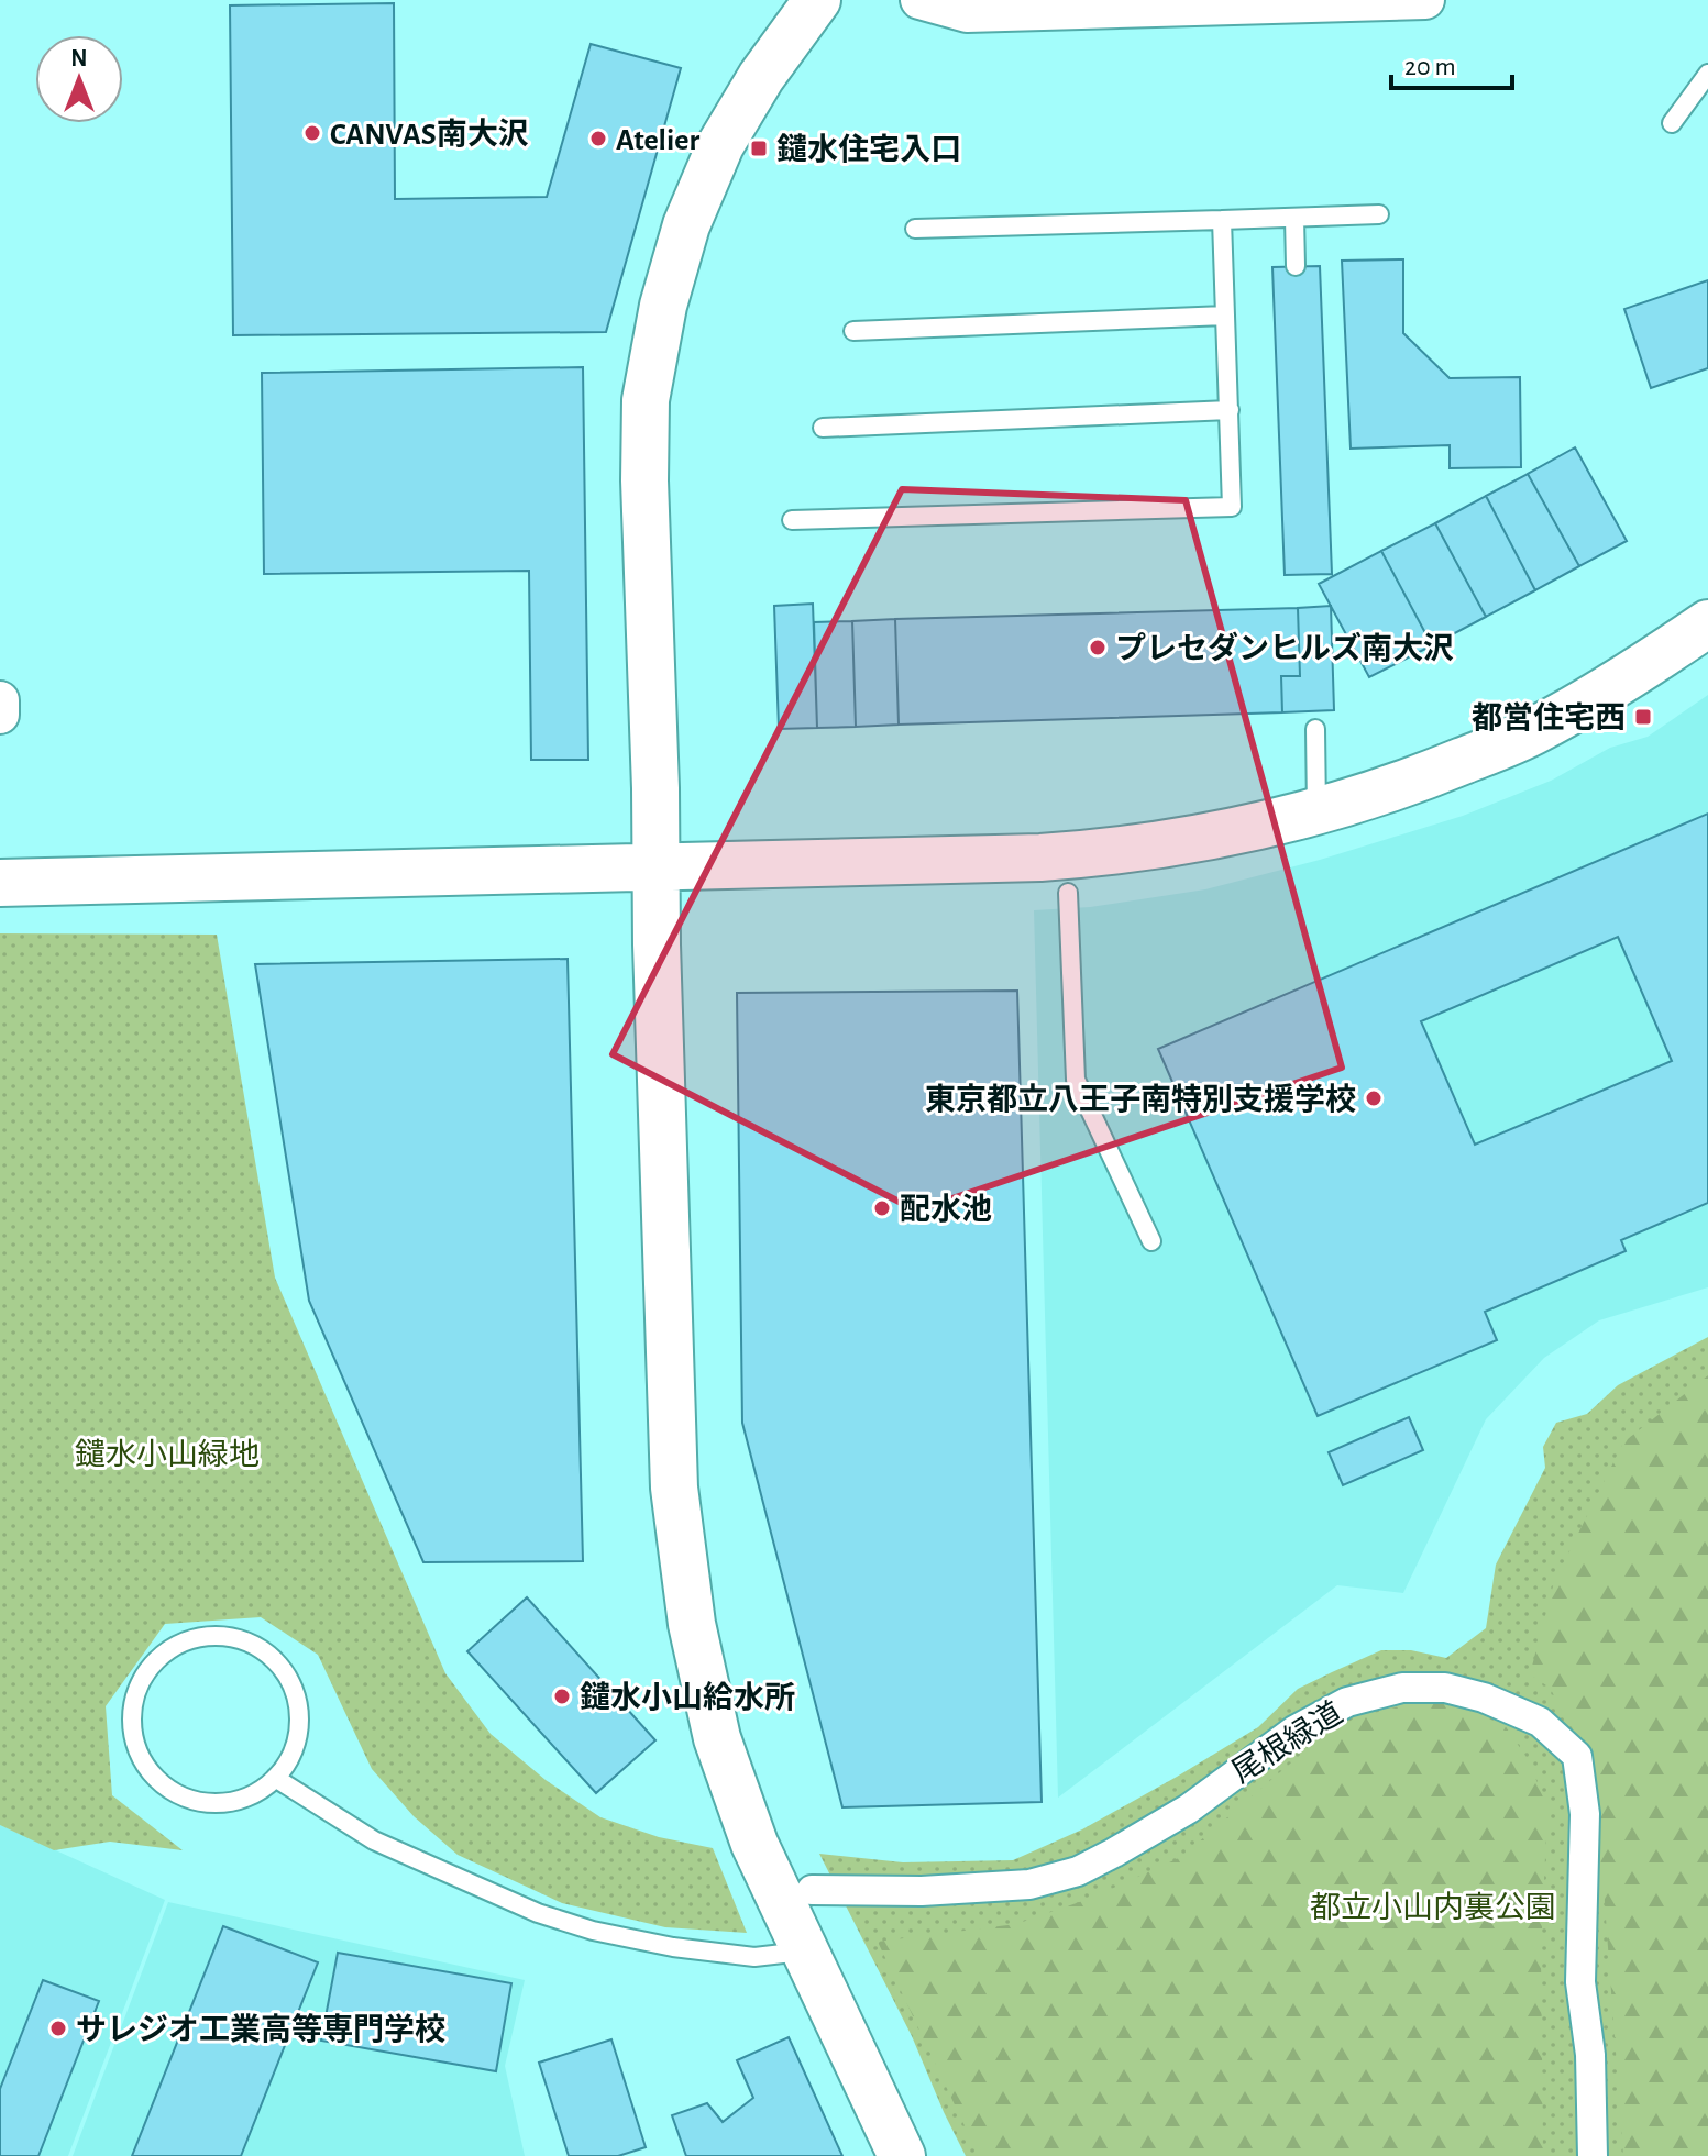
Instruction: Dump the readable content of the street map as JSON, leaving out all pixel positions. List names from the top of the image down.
{
  "streets": {
    "street": ["尾根緑道"]
  },
  "parks": ["鑓水小山緑地", "都立小山内裏公園"],
  "places": {
    "other": [
      "CANVAS南大沢",
      "Atelier",
      "プレセダンヒルズ南大沢",
      "東京都立八王子南特別支援学校",
      "配水池",
      "鑓水小山給水所",
      "サレジオ工業高等専門学校"
    ],
    "transit": ["鑓水住宅入口", "都営住宅西"]
  },
  "scale_bar": "20 m",
  "north": "top"
}
